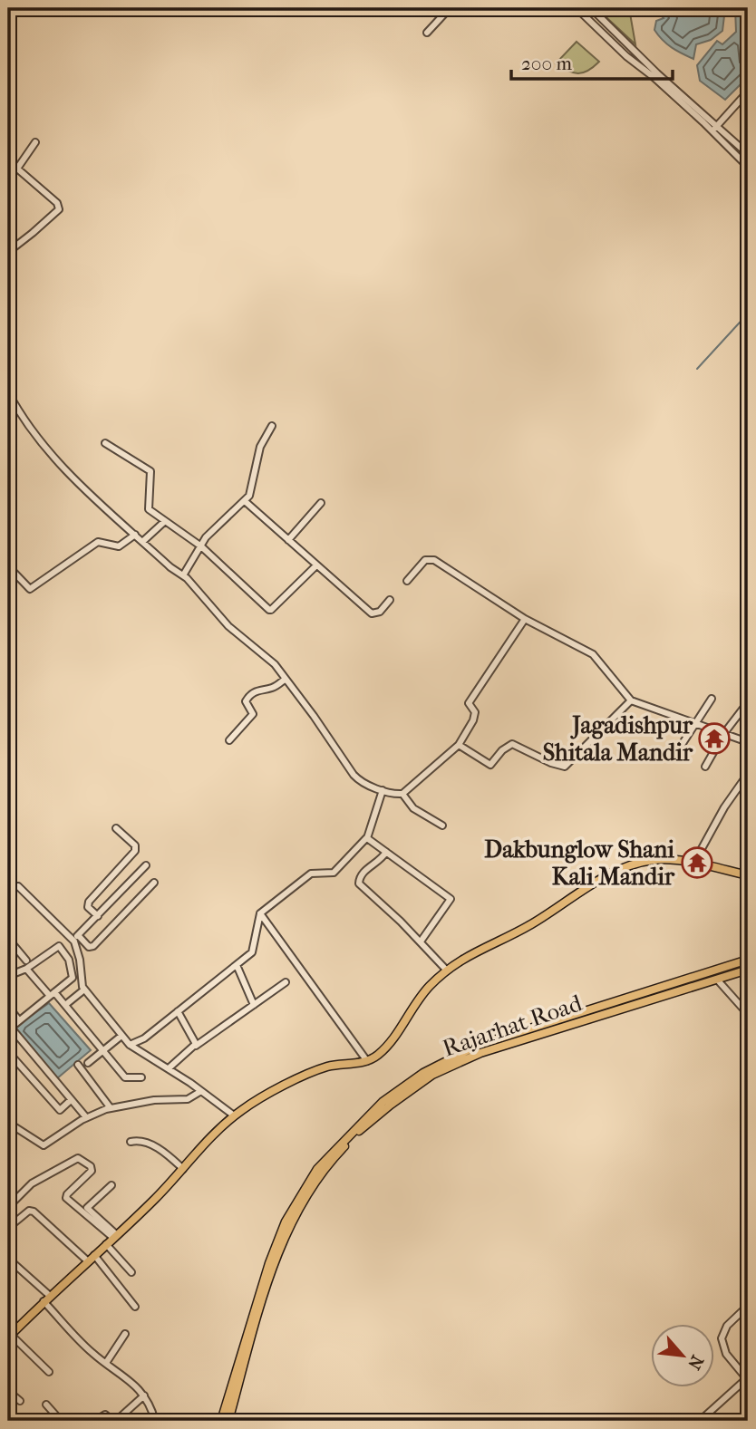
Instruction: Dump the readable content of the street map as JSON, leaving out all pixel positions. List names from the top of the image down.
{
  "streets": {
    "main road": ["Rajarhat Road"]
  },
  "places": {
    "temple": ["Jagadishpur Shitala Mandir", "Dakbunglow Shani Kali Mandir"]
  },
  "scale_bar": "200 m",
  "north": "bottom right"
}
